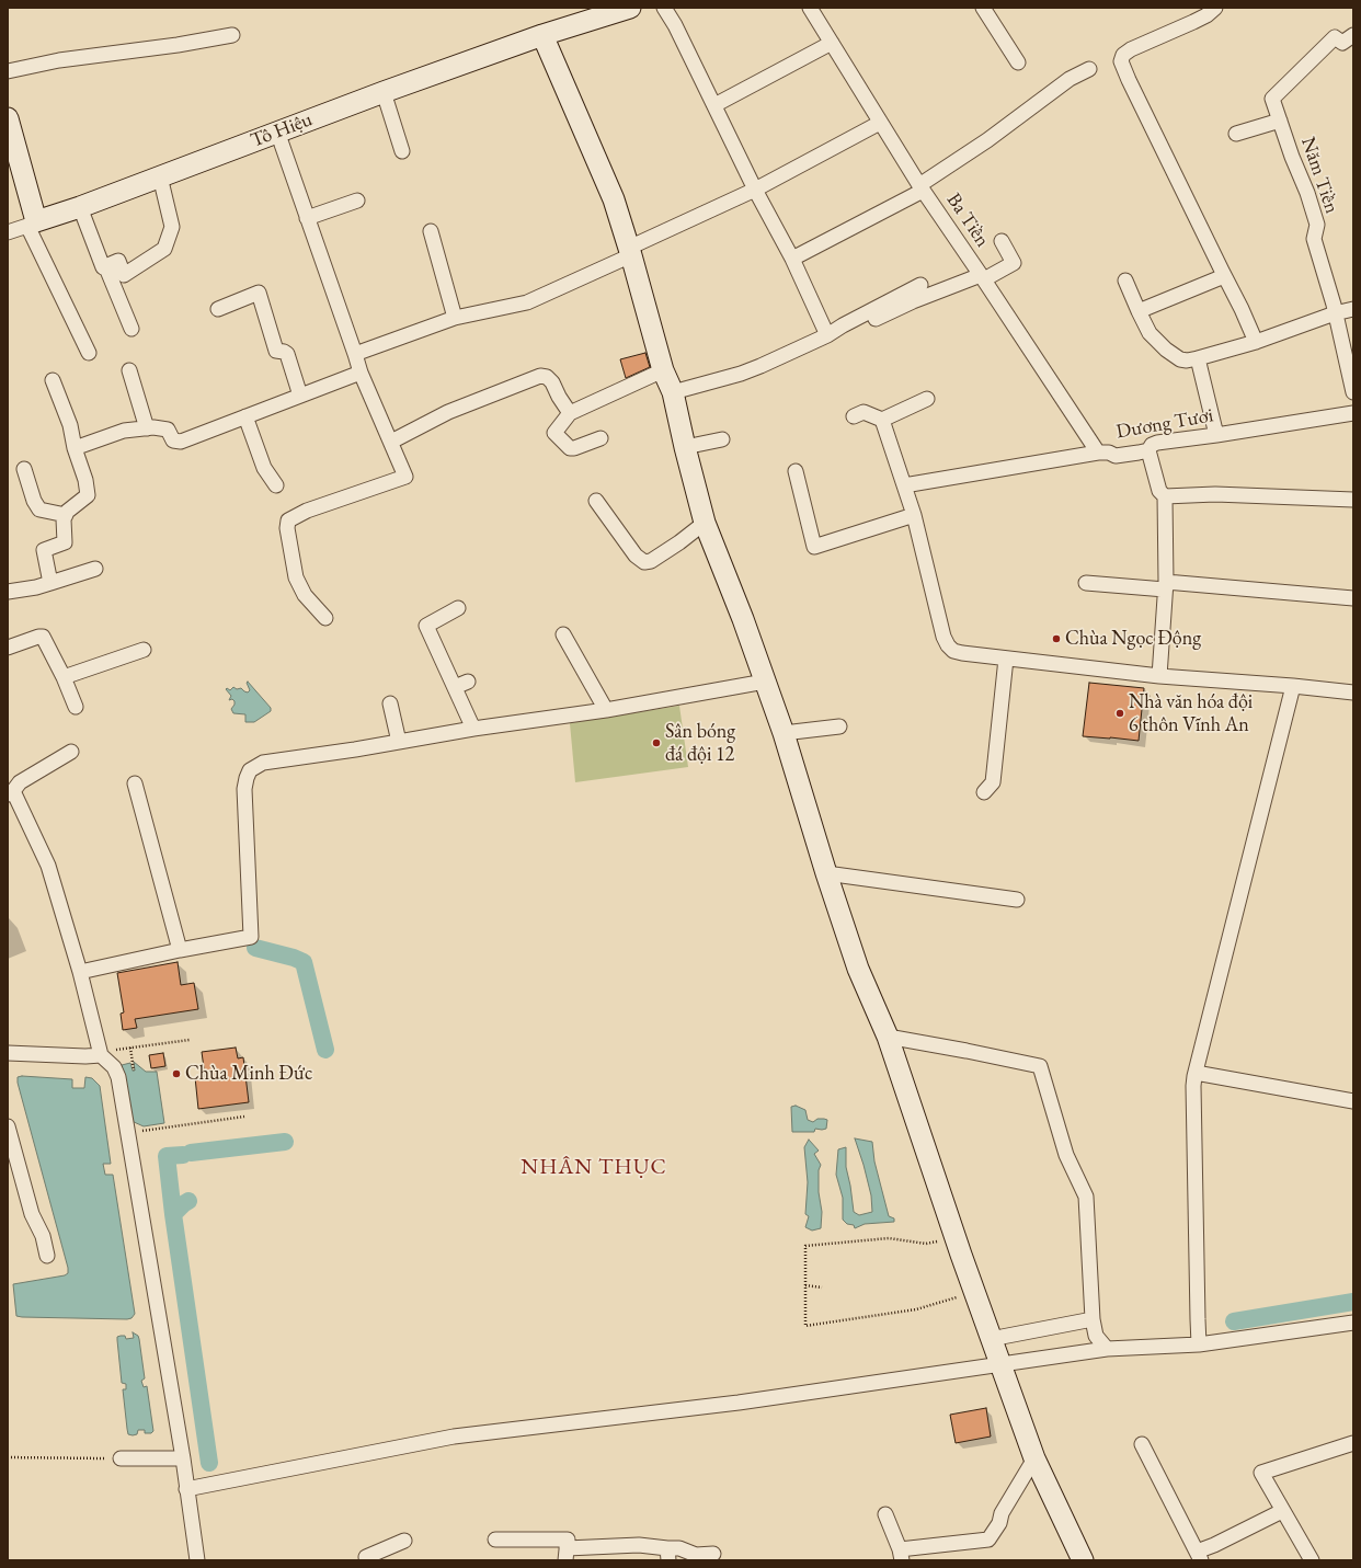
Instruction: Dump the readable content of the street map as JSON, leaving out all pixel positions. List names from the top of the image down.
{
  "streets": {
    "street": [
      "Tô Hiệu",
      "Năm Tiền",
      "Ba Tiền",
      "Dương Tươi"
    ]
  },
  "crossings": [
    ["Ba Tiền", "Dương Tươi"]
  ],
  "districts": ["NHÂN THỤC"],
  "places": [
    "Chùa Ngọc Động",
    "Nhà văn hóa đội 6 thôn Vĩnh An",
    "Sân bóng đá đội 12",
    "Chùa Minh Đức"
  ]
}
